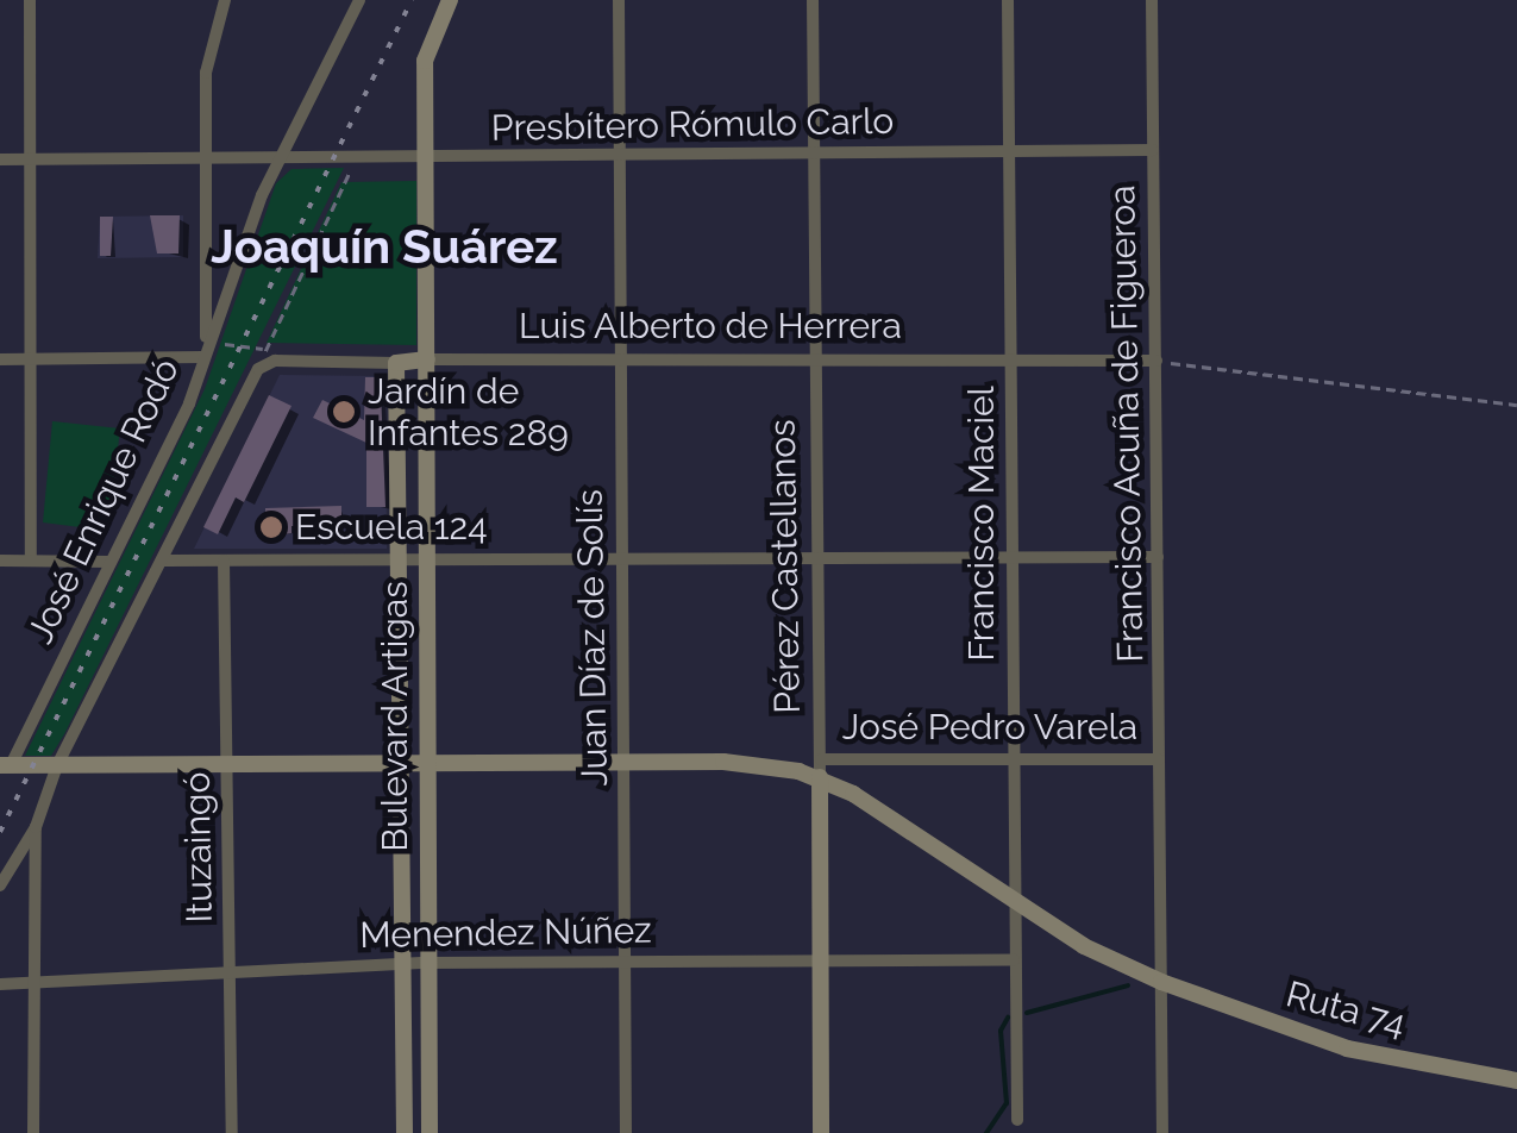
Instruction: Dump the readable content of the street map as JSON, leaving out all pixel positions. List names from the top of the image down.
{
  "streets": {
    "street": [
      "Presbítero Rómulo Carlo",
      "Luis Alberto de Herrera",
      "Francisco Acuña de Figueroa",
      "José Enrique Rodó",
      "Francisco Maciel",
      "Pérez Castellanos",
      "Juan Díaz de Solís",
      "Bulevard Artigas",
      "José Pedro Varela",
      "Ituzaingó",
      "Menendez Núñez",
      "Ruta 74"
    ]
  },
  "crossings": [
    ["Presbítero Rómulo Carlo", "Francisco Acuña de Figueroa"],
    ["Presbítero Rómulo Carlo", "José Enrique Rodó"],
    ["Presbítero Rómulo Carlo", "Francisco Maciel"],
    ["Presbítero Rómulo Carlo", "Pérez Castellanos"],
    ["Presbítero Rómulo Carlo", "Juan Díaz de Solís"],
    ["Presbítero Rómulo Carlo", "Bulevard Artigas"],
    ["Luis Alberto de Herrera", "Francisco Acuña de Figueroa"],
    ["Luis Alberto de Herrera", "Francisco Maciel"],
    ["Luis Alberto de Herrera", "Pérez Castellanos"],
    ["Luis Alberto de Herrera", "Juan Díaz de Solís"],
    ["Luis Alberto de Herrera", "Bulevard Artigas"],
    ["Francisco Acuña de Figueroa", "José Pedro Varela"],
    ["Francisco Acuña de Figueroa", "Ruta 74"],
    ["Francisco Maciel", "José Pedro Varela"],
    ["Francisco Maciel", "Menendez Núñez"],
    ["Francisco Maciel", "Ruta 74"],
    ["Pérez Castellanos", "José Pedro Varela"],
    ["Pérez Castellanos", "Menendez Núñez"],
    ["Pérez Castellanos", "Ruta 74"],
    ["Juan Díaz de Solís", "Menendez Núñez"],
    ["Bulevard Artigas", "Menendez Núñez"],
    ["José Pedro Varela", "Ruta 74"],
    ["Ituzaingó", "Menendez Núñez"]
  ],
  "districts": ["Joaquín Suárez"],
  "places": ["Jardín de Infantes 289", "Escuela 124"]
}
